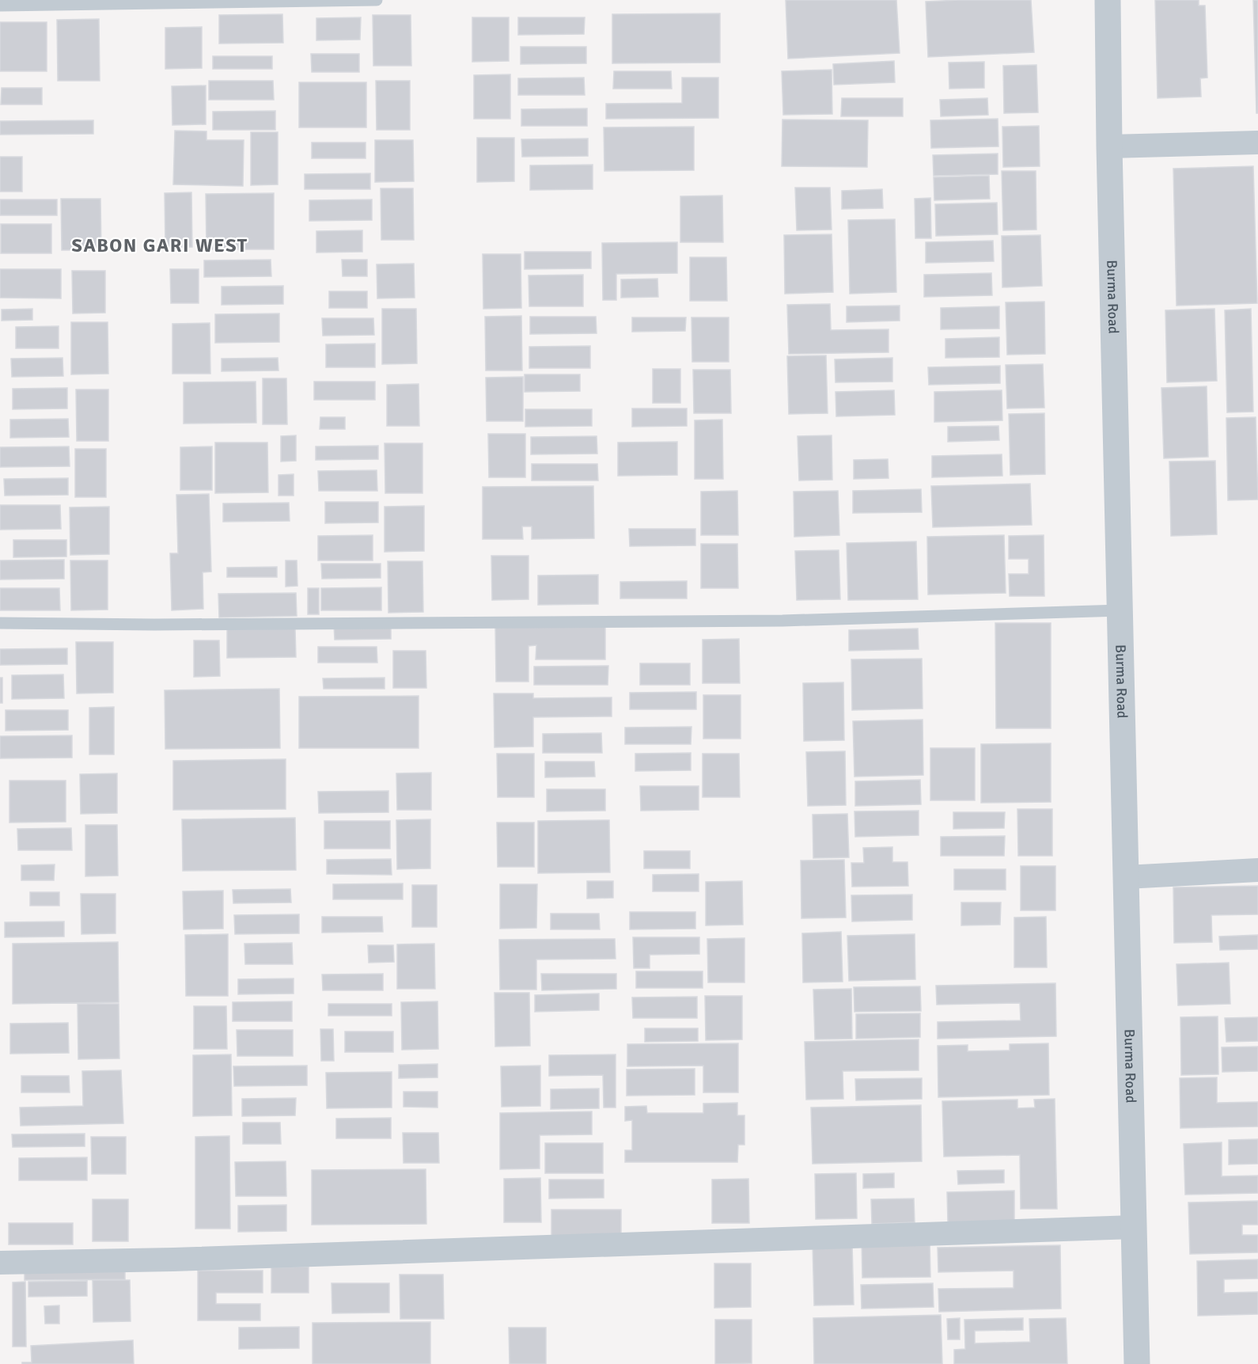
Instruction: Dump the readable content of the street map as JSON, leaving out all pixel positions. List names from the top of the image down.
{
  "streets": {
    "street": ["Burma Road"]
  },
  "districts": ["SABON GARI WEST"]
}
